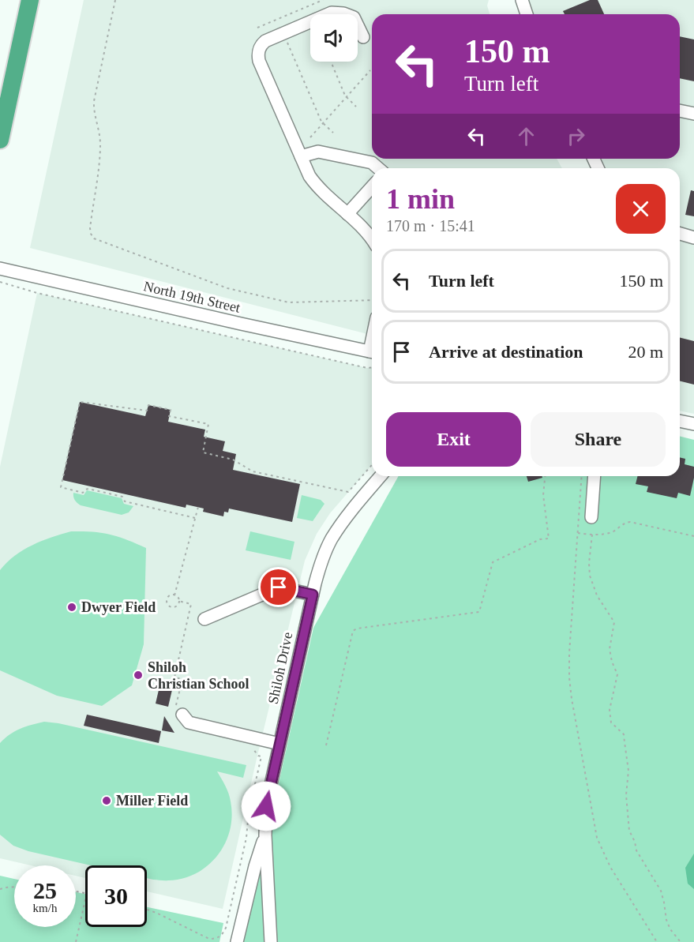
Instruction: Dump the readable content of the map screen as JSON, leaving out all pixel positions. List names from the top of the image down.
{
  "streets": {
    "street": ["North 19th Street", "Shiloh Drive"]
  },
  "places": ["Dwyer Field", "Shiloh Christian School", "Miller Field"],
  "page": {
    "turn": ["150 m", "Turn left"],
    "heading": ["1 min", "170 m · 15:41"],
    "list": [
      {
        "name": "Turn left",
        "value": "150 m"
      },
      {
        "name": "Arrive at destination",
        "value": "20 m"
      }
    ],
    "buttons": ["Exit", "Share"],
    "speed": "25 km/h",
    "limit": "30"
  }
}
